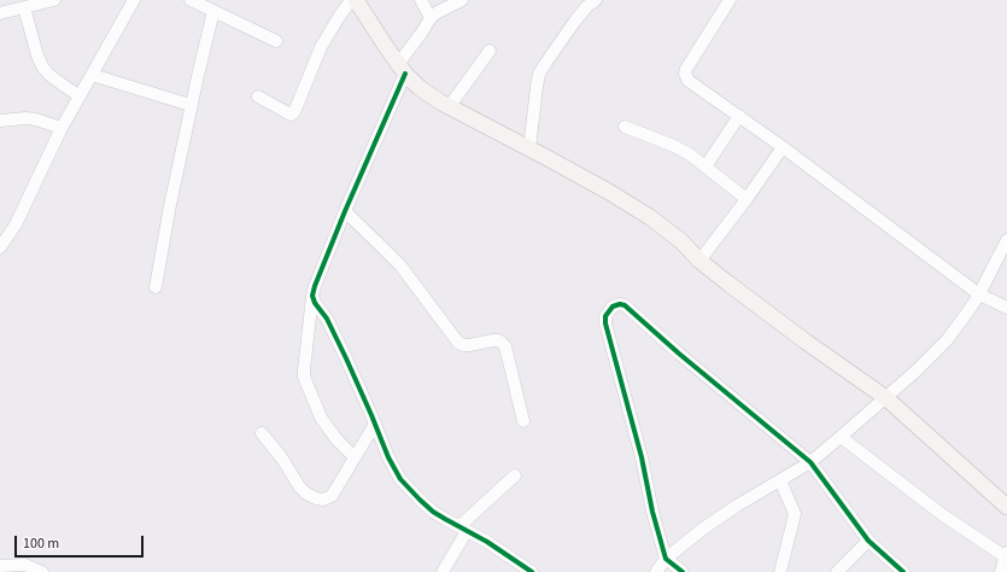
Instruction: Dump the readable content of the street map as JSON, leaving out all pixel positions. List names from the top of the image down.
{
  "scale_bar": "100 m"
}
